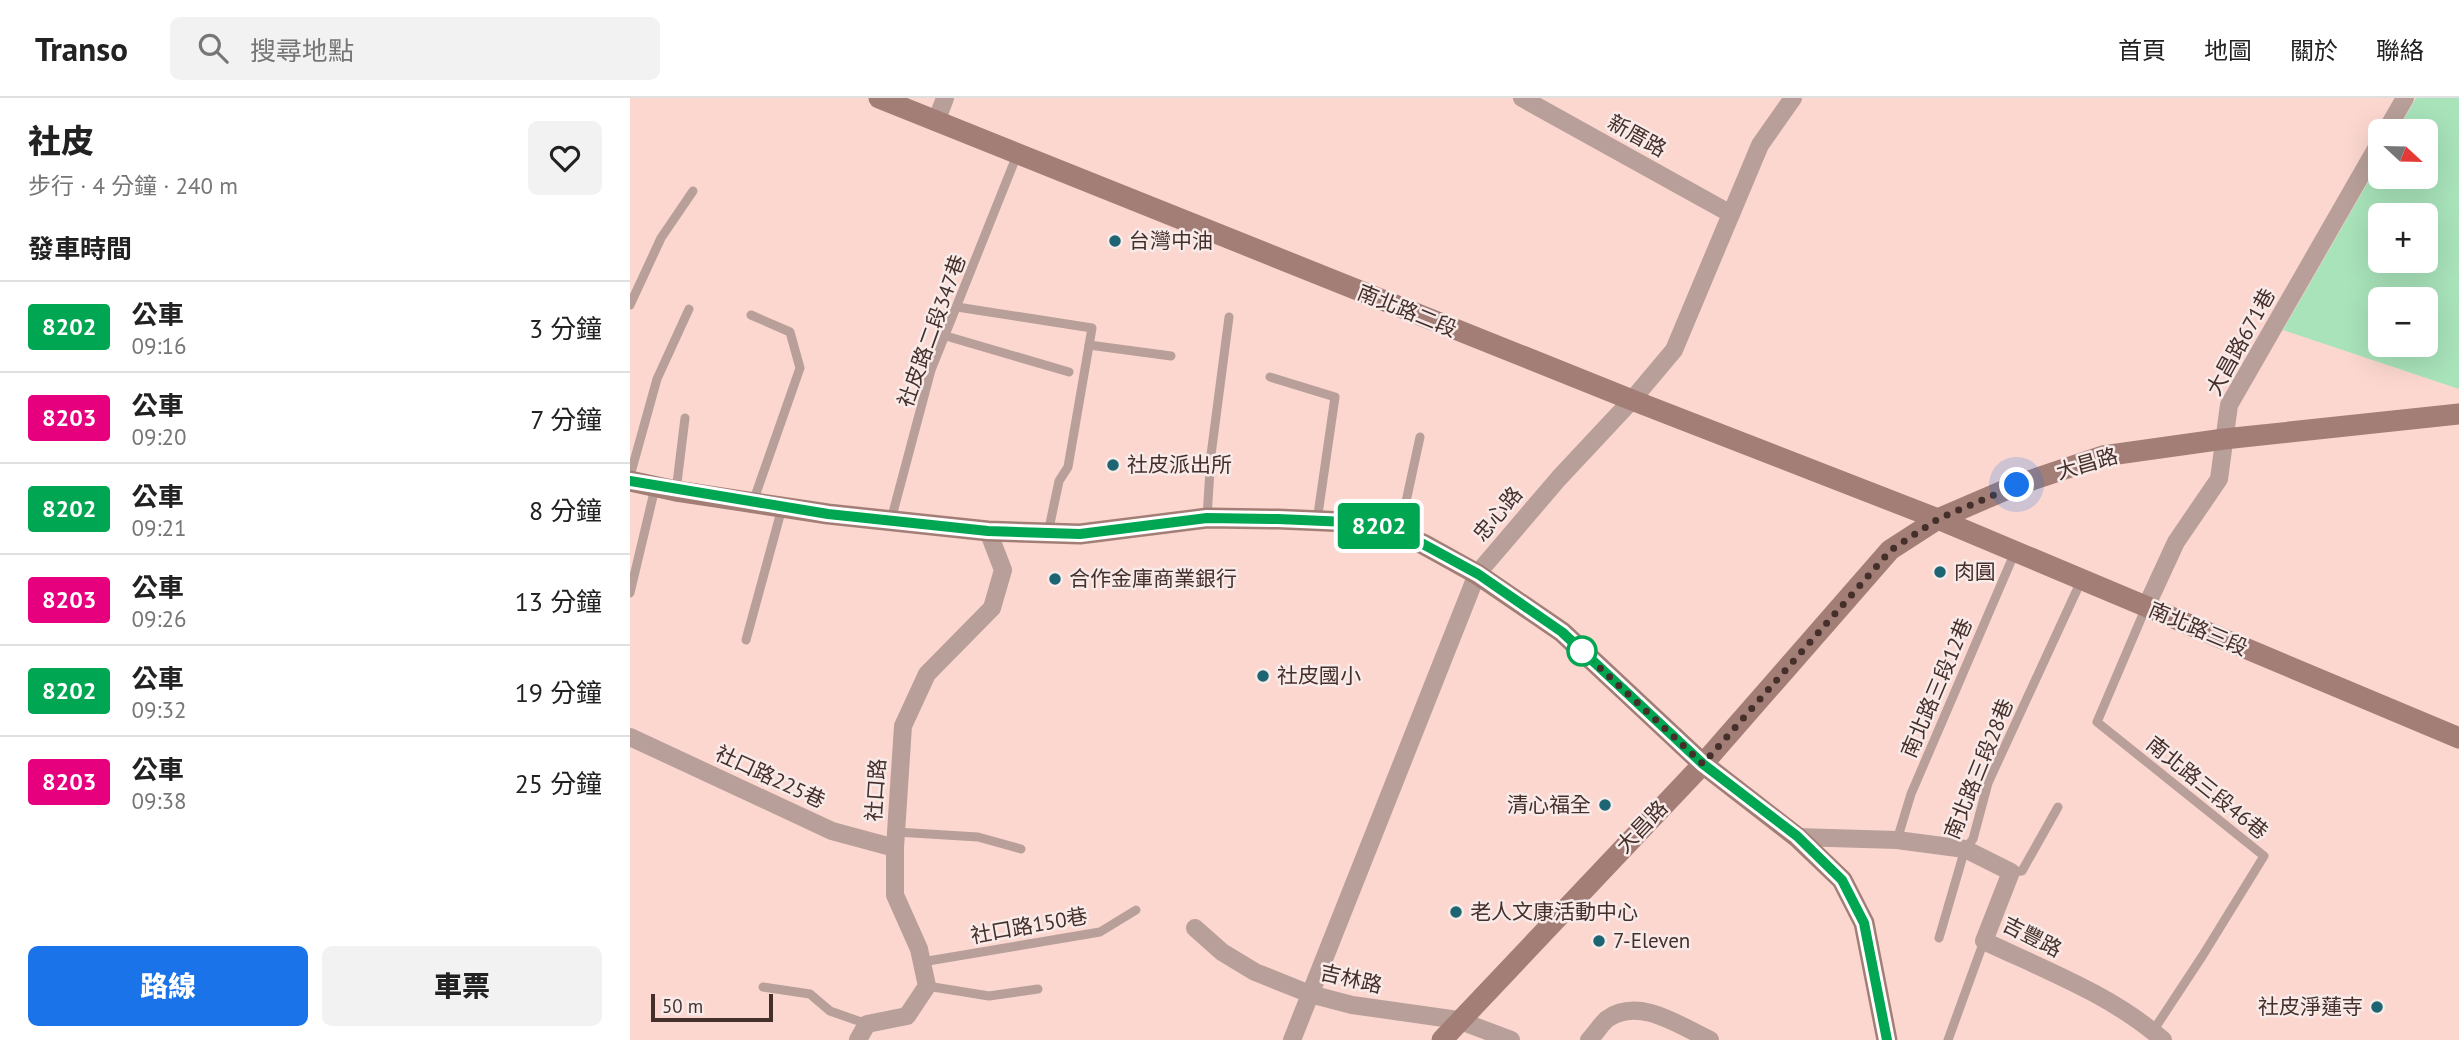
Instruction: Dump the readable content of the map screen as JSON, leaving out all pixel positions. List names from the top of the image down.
{
  "streets": {
    "street": [
      "新厝路",
      "南北路二段",
      "大昌路671巷",
      "大昌路",
      "忠心路",
      "南北路三段",
      "社口路225巷",
      "社口路",
      "吉豐路",
      "吉林路"
    ],
    "lane": [
      "社皮路二段347巷",
      "南北路三段12巷",
      "南北路三段28巷",
      "南北路三段46巷",
      "社口路150巷"
    ]
  },
  "crossings": [
    ["新厝路", "忠心路"],
    ["南北路二段", "社皮路二段347巷"],
    ["南北路二段", "大昌路"],
    ["南北路二段", "忠心路"],
    ["南北路二段", "南北路三段"],
    ["大昌路671巷", "大昌路"],
    ["大昌路671巷", "南北路三段"],
    ["大昌路671巷", "南北路三段46巷"],
    ["大昌路", "南北路三段"],
    ["大昌路", "吉林路"],
    ["忠心路", "吉林路"],
    ["南北路三段", "南北路三段12巷"],
    ["南北路三段", "南北路三段28巷"],
    ["南北路三段", "南北路三段46巷"],
    ["社口路225巷", "社口路"],
    ["南北路三段46巷", "吉豐路"],
    ["社口路", "社口路150巷"]
  ],
  "places": [
    "台灣中油",
    "社皮派出所",
    "肉圓",
    "合作金庫商業銀行",
    "社皮國小",
    "清心福全",
    "老人文康活動中心",
    "7-Eleven",
    "社皮淨蓮寺"
  ],
  "lines": ["bus line 8202"],
  "scale_bar": "50 m",
  "north": "right",
  "page": {
    "header": "Transo",
    "search": "搜尋地點",
    "nav": [
      "首頁",
      "地圖",
      "關於",
      "聯絡"
    ],
    "heading": [
      ["社皮", "步行 · 4 分鐘 · 240 m"],
      "發車時間"
    ],
    "on_map": "8202",
    "map_buttons": ["+", "−"],
    "list": [
      {
        "mark": "8202",
        "name": "公車",
        "note": "09:16",
        "value": "3 分鐘"
      },
      {
        "mark": "8203",
        "name": "公車",
        "note": "09:20",
        "value": "7 分鐘"
      },
      {
        "mark": "8202",
        "name": "公車",
        "note": "09:21",
        "value": "8 分鐘"
      },
      {
        "mark": "8203",
        "name": "公車",
        "note": "09:26",
        "value": "13 分鐘"
      },
      {
        "mark": "8202",
        "name": "公車",
        "note": "09:32",
        "value": "19 分鐘"
      },
      {
        "mark": "8203",
        "name": "公車",
        "note": "09:38",
        "value": "25 分鐘"
      }
    ],
    "buttons": ["路線", "車票"],
    "scale": "50 m"
  }
}
